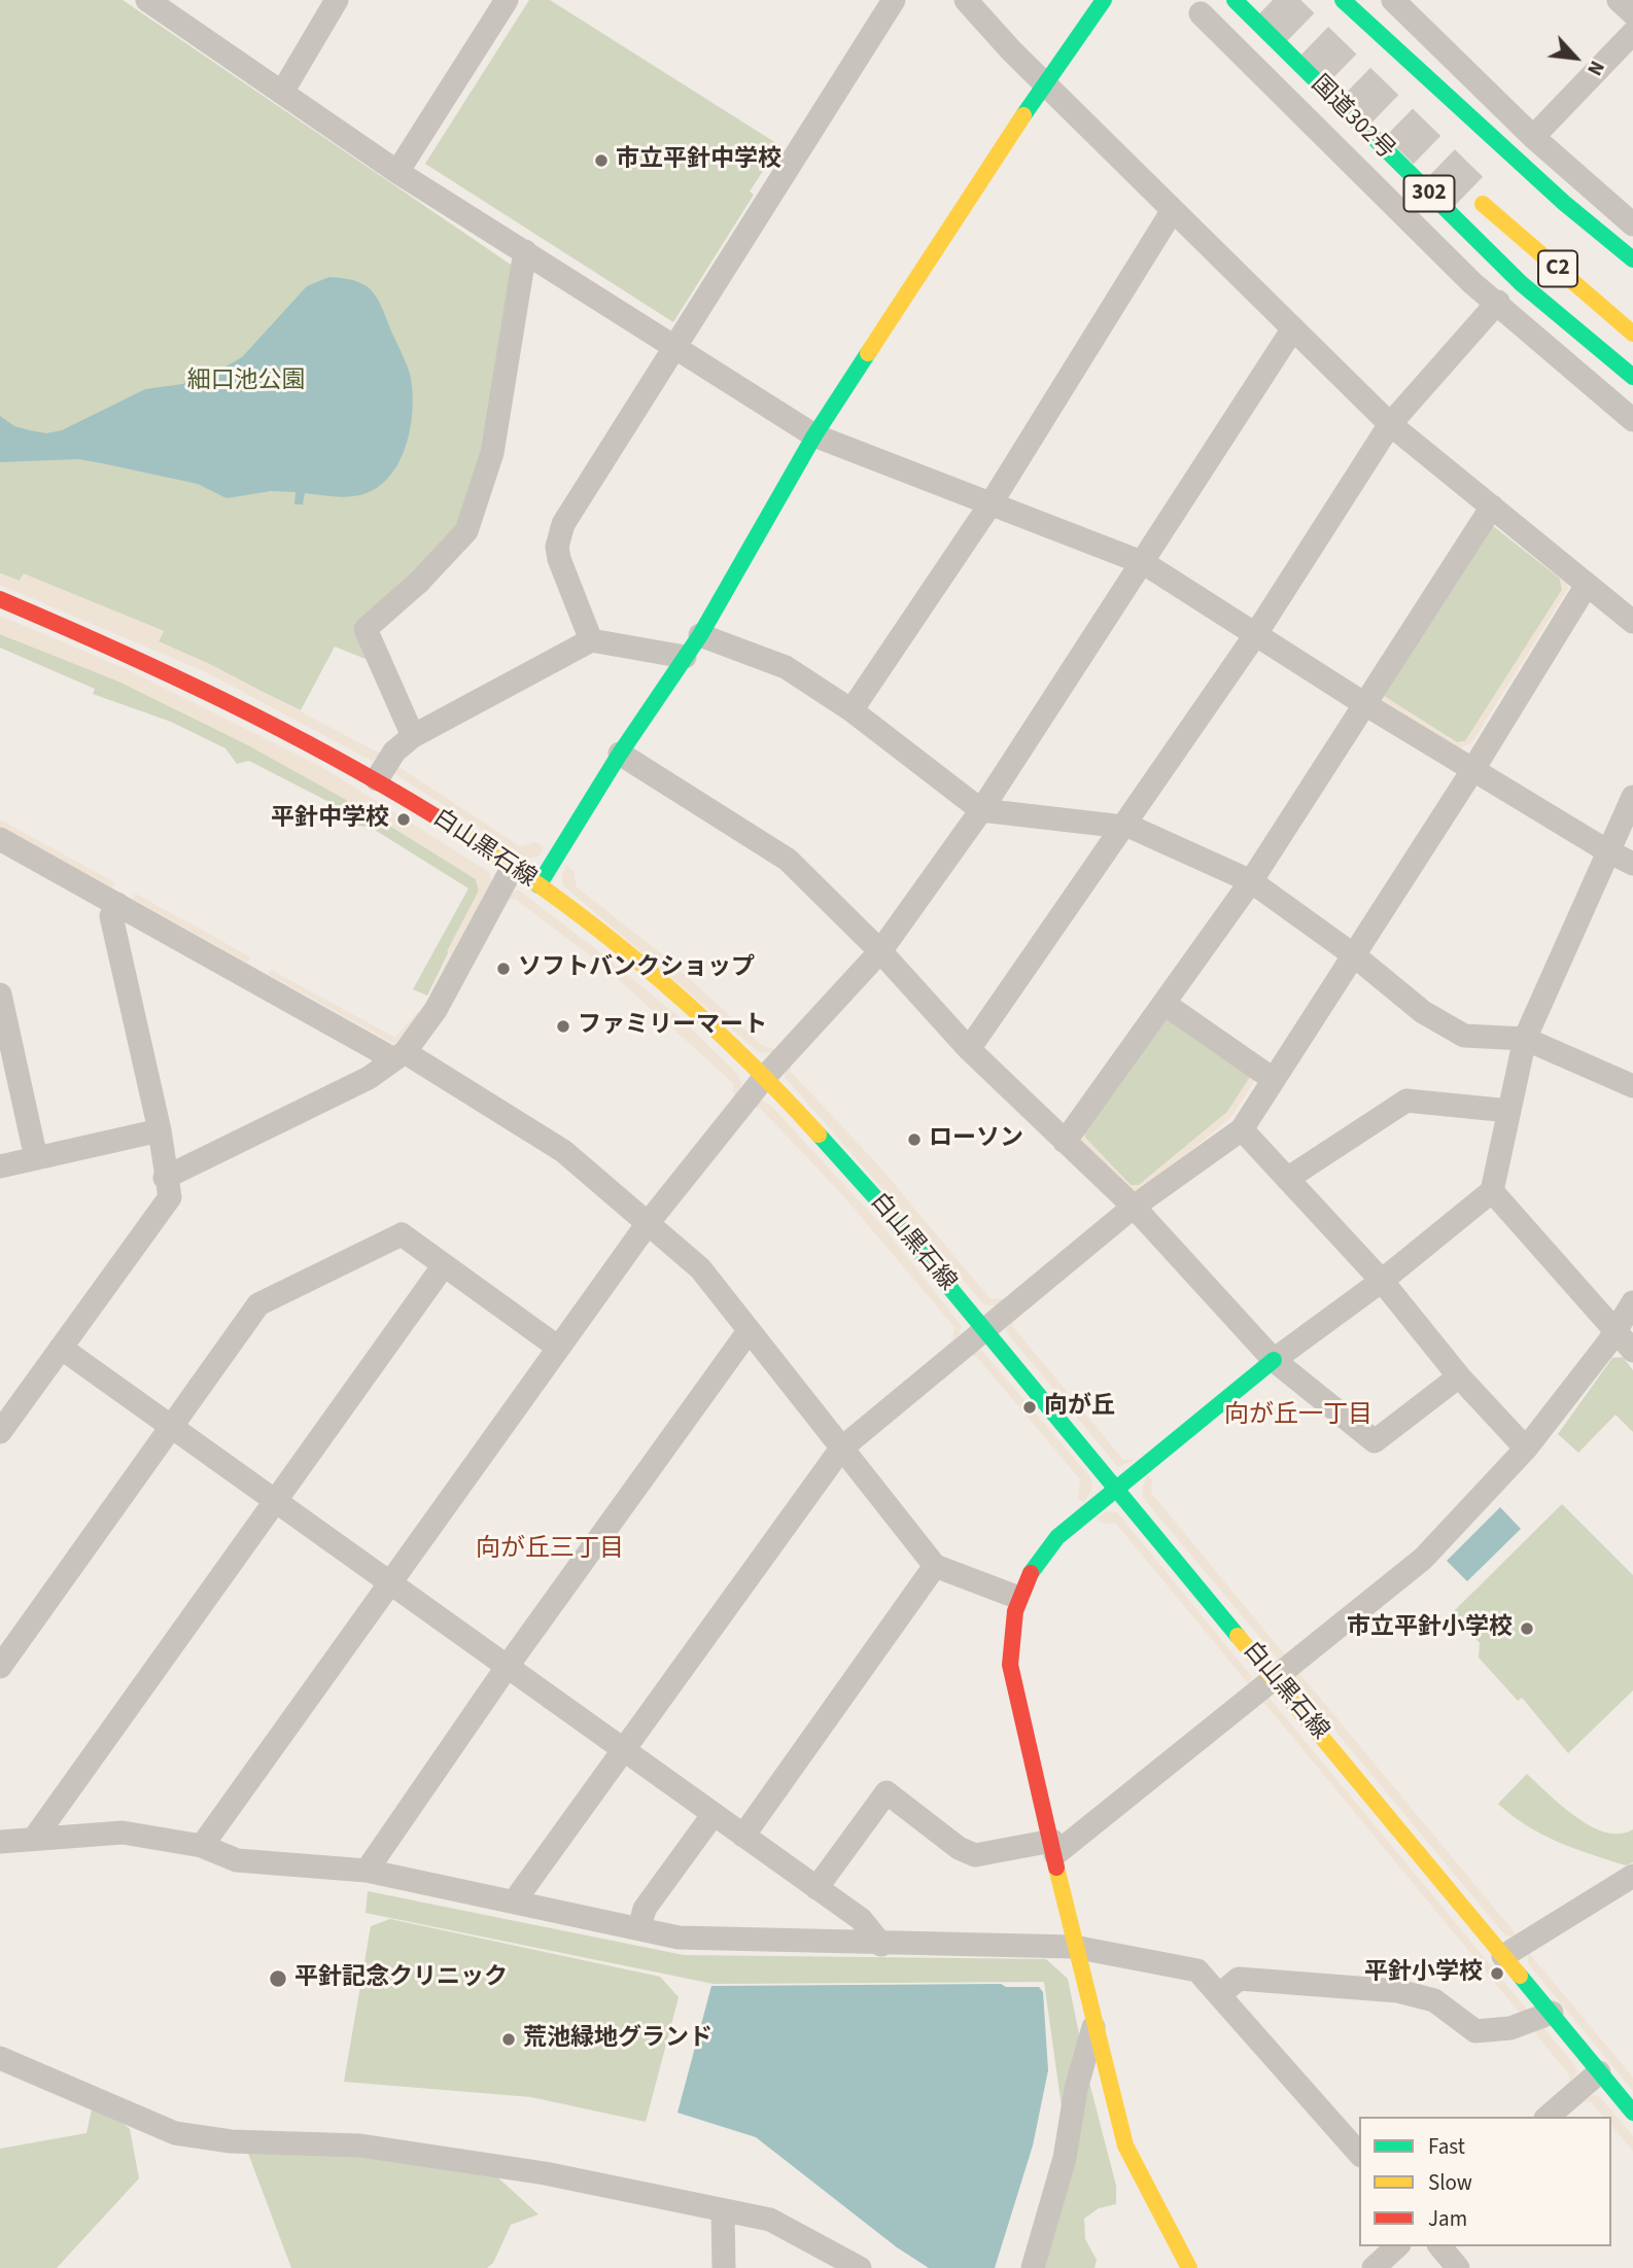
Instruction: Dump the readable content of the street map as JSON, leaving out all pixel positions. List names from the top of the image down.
{
  "streets": {
    "main road": [
      "国道302号",
      "302",
      "C2",
      "白山黒石線"
    ]
  },
  "districts": ["向が丘一丁目", "向が丘三丁目"],
  "parks": ["細口池公園"],
  "places": [
    "市立平針中学校",
    "平針中学校",
    "ソフトバンクショップ",
    "ファミリーマート",
    "ローソン",
    "向が丘",
    "市立平針小学校",
    "平針小学校",
    "平針記念クリニック",
    "荒池緑地グランド"
  ],
  "legend": ["Fast", "Slow", "Jam"],
  "north": "bottom right"
}
